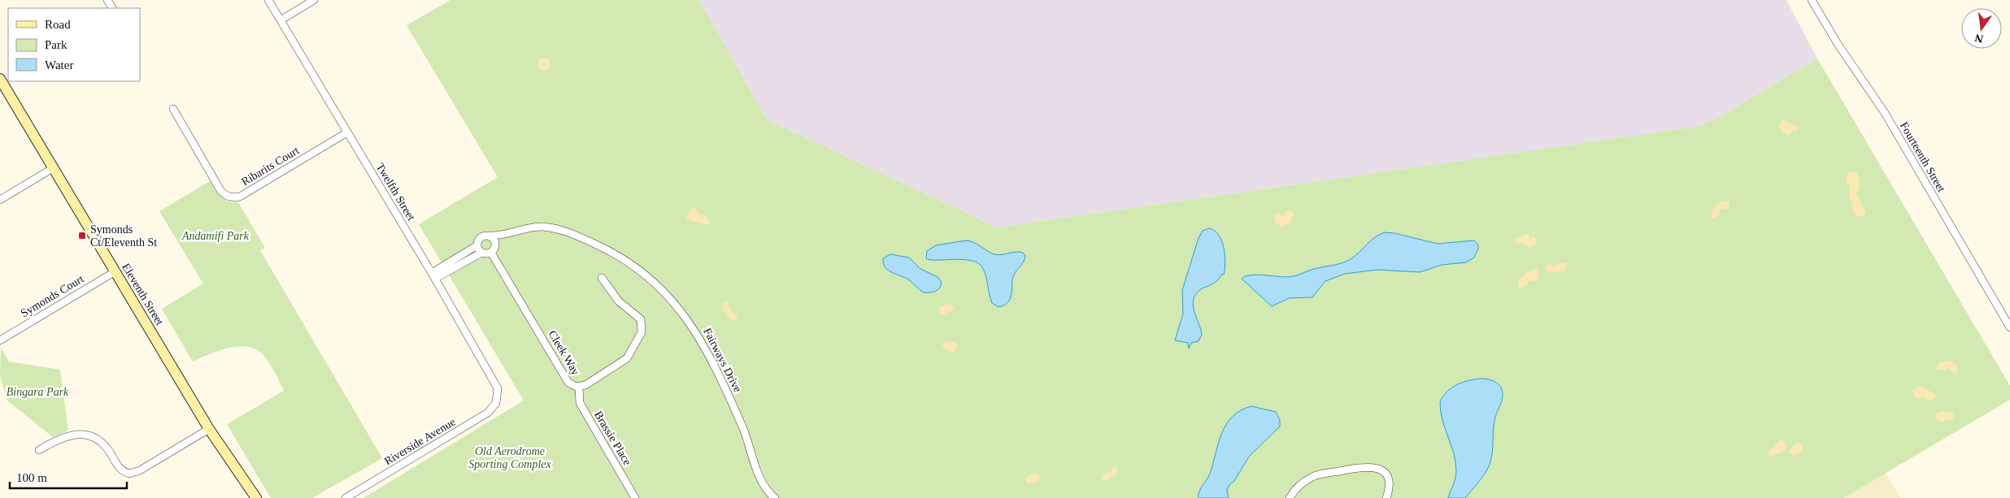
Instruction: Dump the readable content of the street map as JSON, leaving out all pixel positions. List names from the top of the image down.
{
  "streets": {
    "main road": ["Eleventh Street"],
    "street": [
      "Fourteenth Street",
      "Ribarits Court",
      "Twelfth Street",
      "Symonds Court",
      "Cleek Way",
      "Fairways Drive",
      "Brassie Place",
      "Riverside Avenue"
    ]
  },
  "crossings": [
    ["Ribarits Court", "Twelfth Street"],
    ["Twelfth Street", "Riverside Avenue"],
    ["Eleventh Street", "Symonds Court"],
    ["Cleek Way", "Fairways Drive"],
    ["Cleek Way", "Brassie Place"]
  ],
  "parks": ["Andamifi Park", "Bingara Park", "Old Aerodrome Sporting Complex"],
  "places": {
    "transit": ["Symonds Ct/Eleventh St"]
  },
  "legend": ["Road", "Park", "Water"],
  "scale_bar": "100 m",
  "north": "bottom"
}
